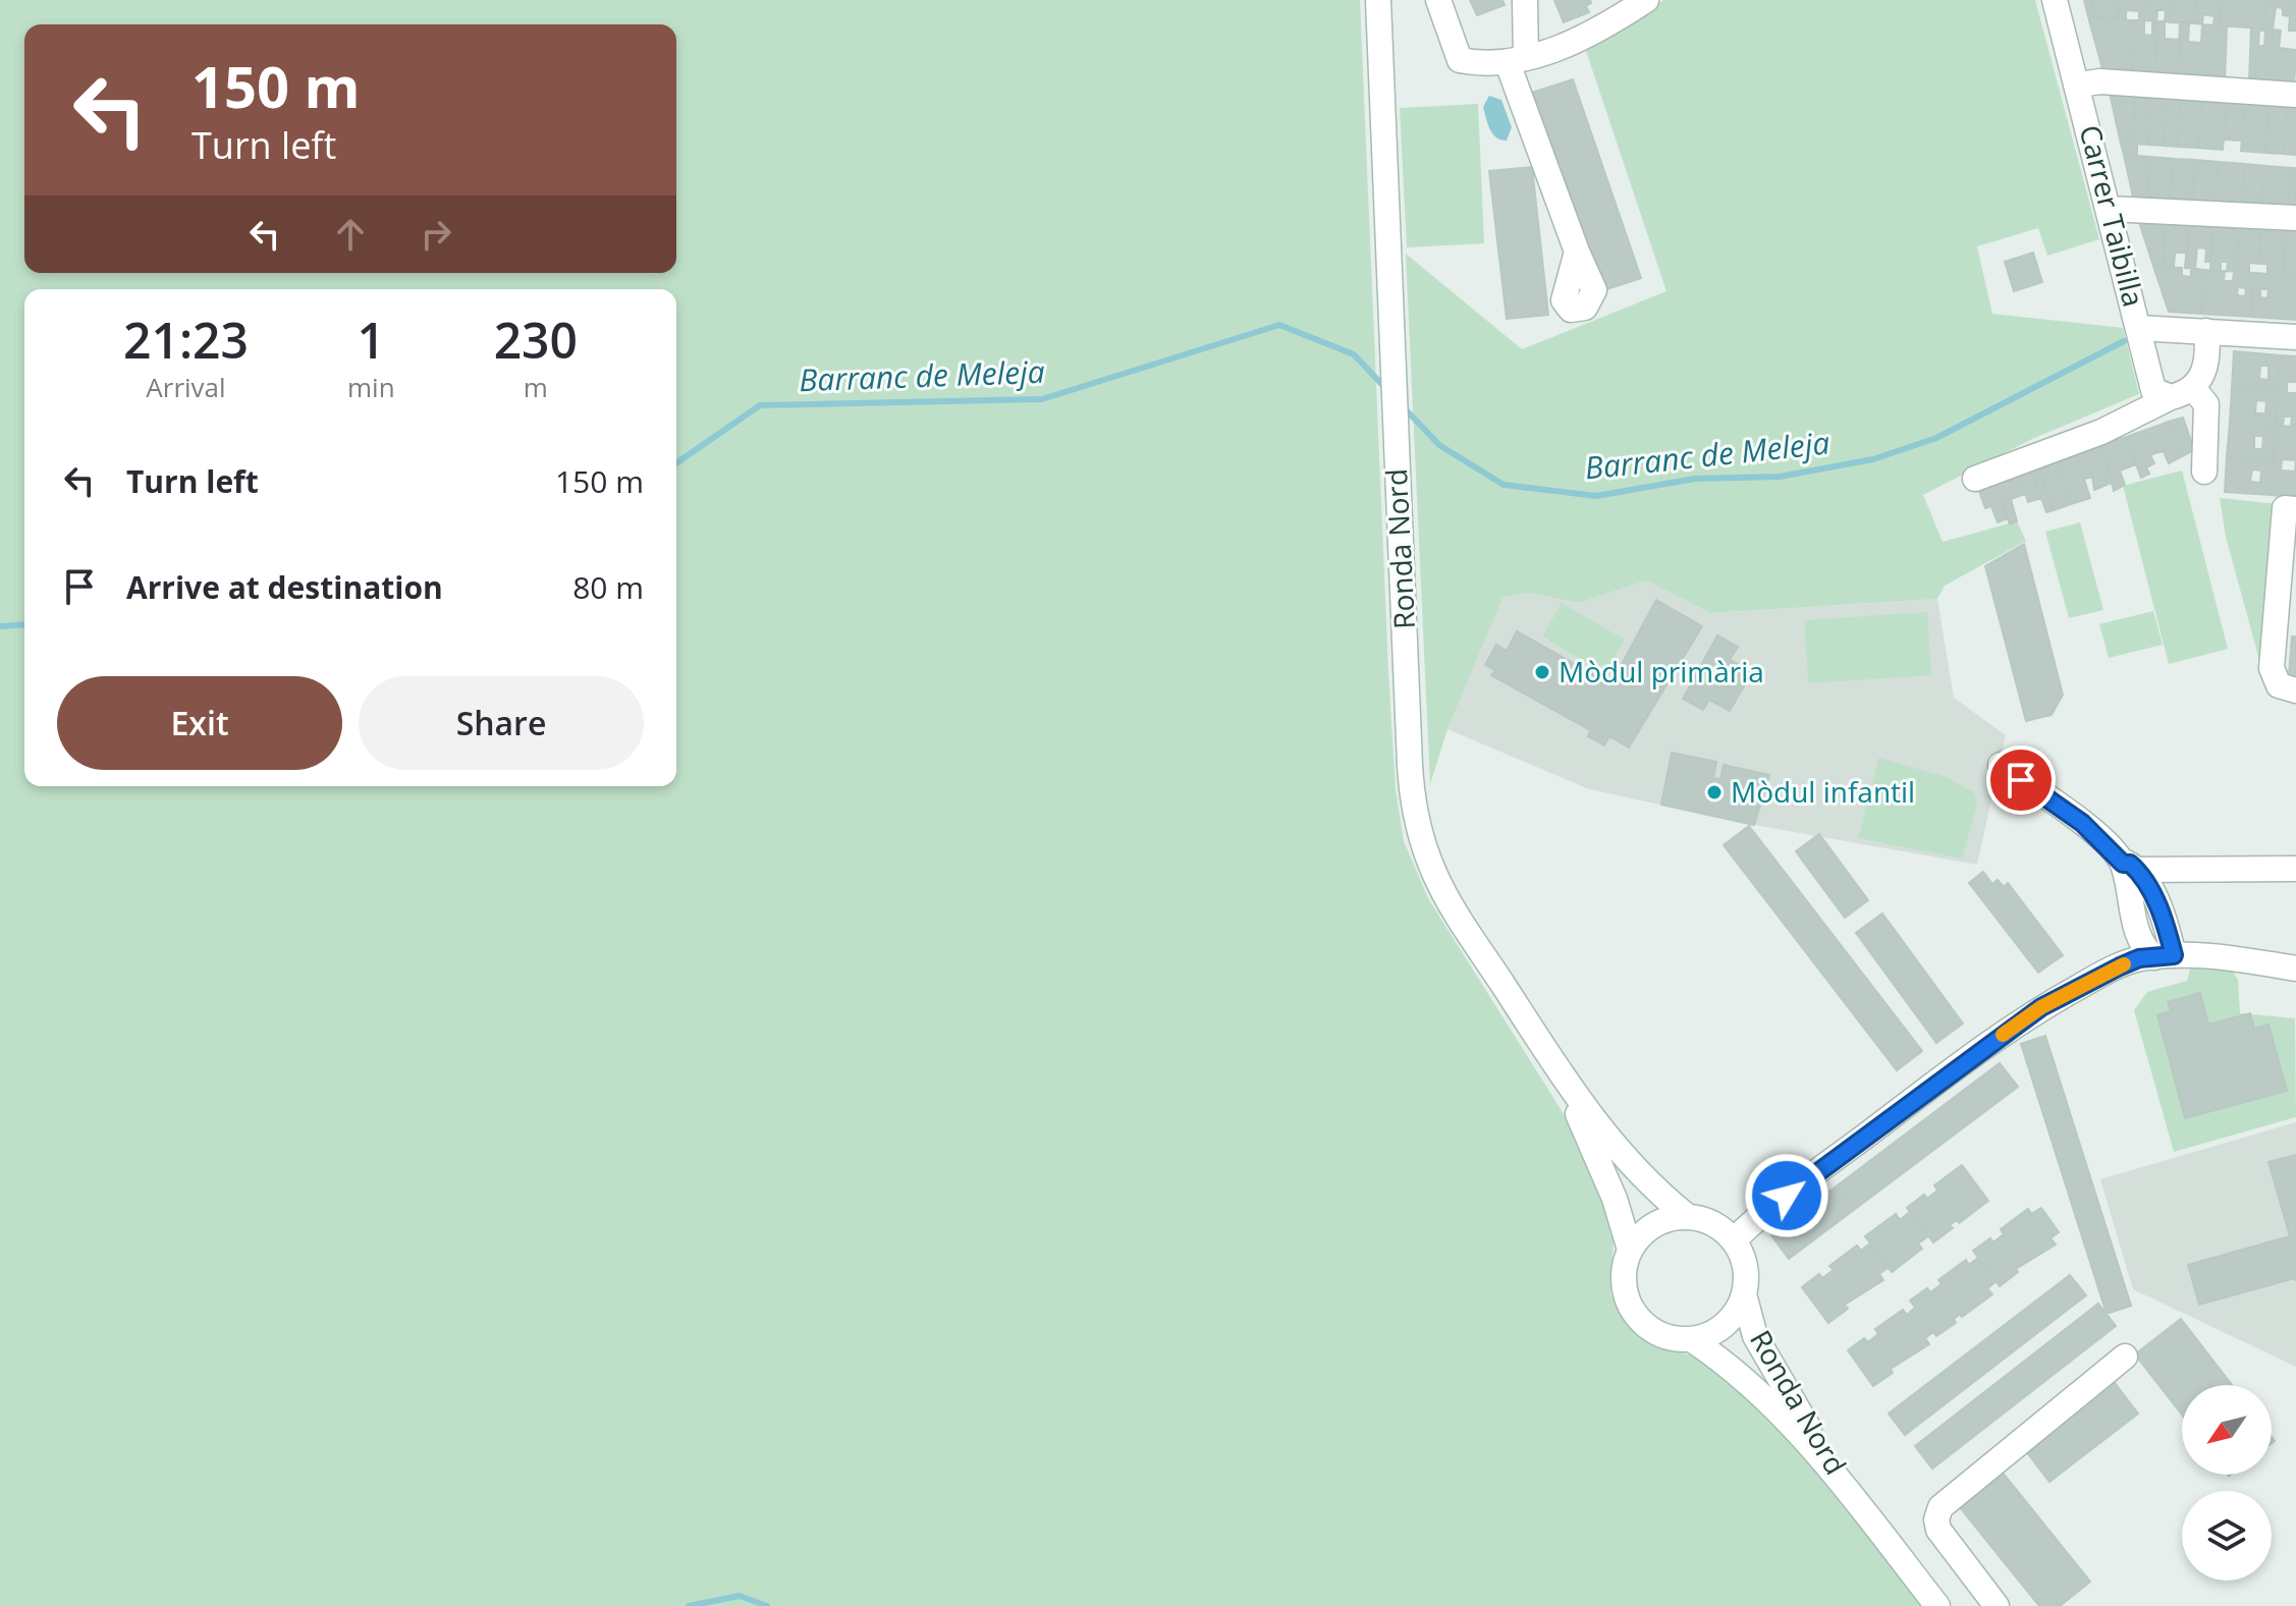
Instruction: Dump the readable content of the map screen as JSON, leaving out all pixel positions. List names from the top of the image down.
{
  "streets": {
    "street": ["Carrer Taibilla", "Ronda Nord"]
  },
  "water": ["Barranc de Meleja"],
  "places": ["Mòdul primària", "Mòdul infantil"],
  "north": "bottom left",
  "page": {
    "turn": ["150 m", "Turn left"],
    "eta": [
      "21:23",
      "Arrival",
      "1",
      "min",
      "230",
      "m"
    ],
    "list": [
      {
        "name": "Turn left",
        "value": "150 m"
      },
      {
        "name": "Arrive at destination",
        "value": "80 m"
      }
    ],
    "buttons": ["Exit", "Share"]
  }
}
